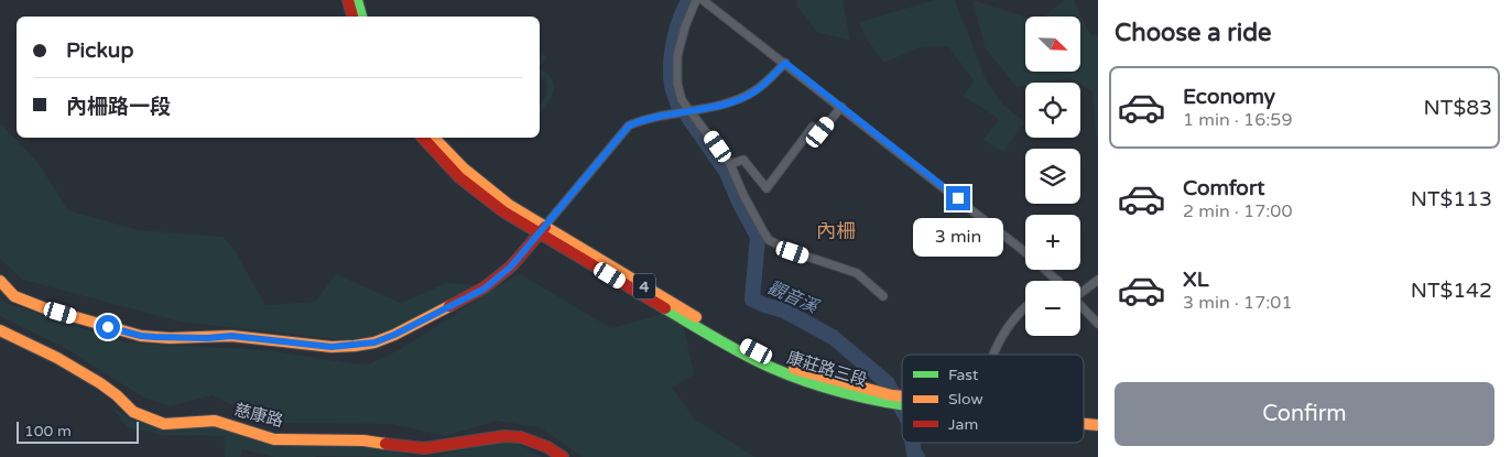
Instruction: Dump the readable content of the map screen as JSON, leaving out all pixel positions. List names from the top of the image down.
{
  "streets": {
    "street": ["4", "康莊路三段", "慈康路"]
  },
  "districts": ["內柵"],
  "water": ["觀音溪"],
  "legend": ["Fast", "Slow", "Jam"],
  "scale_bar": "100 m",
  "north": "bottom right",
  "page": {
    "heading": "Choose a ride",
    "map_buttons": ["+", "−"],
    "banner": ["Pickup", "內柵路一段"],
    "list": [
      {
        "name": "Economy",
        "note": "1 min · 16:59",
        "value": "NT$83"
      },
      {
        "name": "Comfort",
        "note": "2 min · 17:00",
        "value": "NT$113"
      },
      {
        "name": "XL",
        "note": "3 min · 17:01",
        "value": "NT$142"
      }
    ],
    "bubble": "3 min",
    "buttons": "Confirm",
    "scale": "100 m"
  }
}
